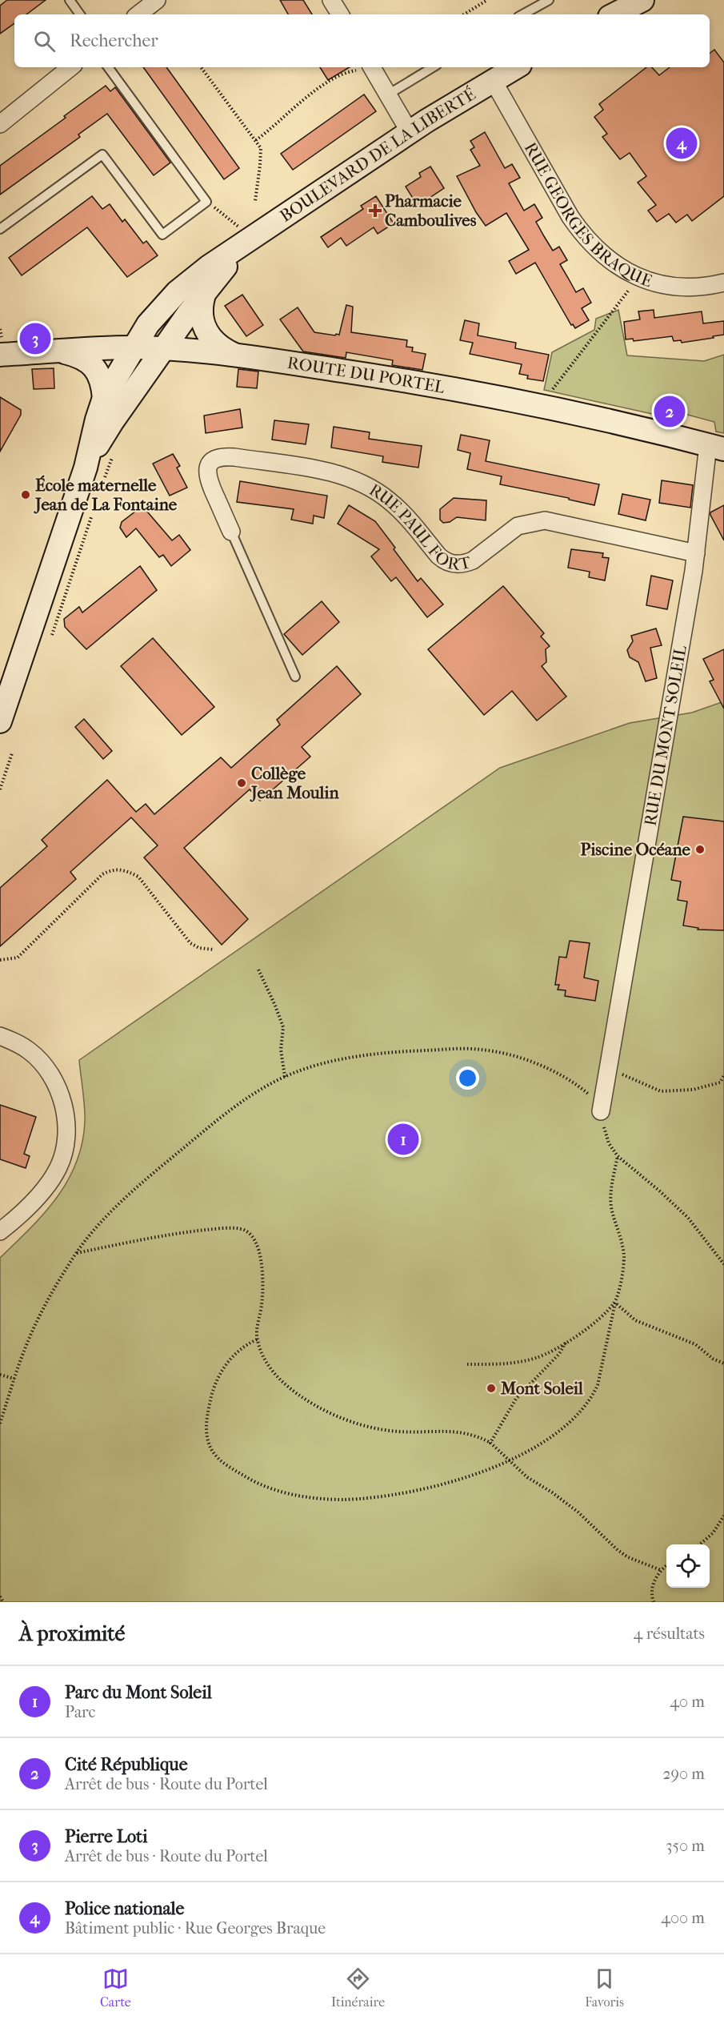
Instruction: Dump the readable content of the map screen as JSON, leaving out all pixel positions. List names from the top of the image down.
{
  "streets": {
    "main road": ["BOULEVARD DE LA LIBERTÉ", "ROUTE DU PORTEL"],
    "street": ["RUE GEORGES BRAQUE", "RUE PAUL FORT", "RUE DU MONT SOLEIL"]
  },
  "crossings": [
    ["BOULEVARD DE LA LIBERTÉ", "RUE GEORGES BRAQUE"],
    ["BOULEVARD DE LA LIBERTÉ", "ROUTE DU PORTEL"],
    ["ROUTE DU PORTEL", "RUE DU MONT SOLEIL"],
    ["RUE PAUL FORT", "RUE DU MONT SOLEIL"]
  ],
  "places": {
    "health": ["Pharmacie Camboulives"],
    "other": [
      "École maternelle Jean de La Fontaine",
      "Collège Jean Moulin",
      "Piscine Océane",
      "Mont Soleil"
    ]
  },
  "page": {
    "search": "Rechercher",
    "pins": [
      "4",
      "3",
      "2",
      "1"
    ],
    "heading": ["À proximité", "4 résultats"],
    "list": [
      {
        "mark": "1",
        "name": "Parc du Mont Soleil",
        "note": "Parc",
        "value": "40 m"
      },
      {
        "mark": "2",
        "name": "Cité République",
        "note": "Arrêt de bus · Route du Portel",
        "value": "290 m"
      },
      {
        "mark": "3",
        "name": "Pierre Loti",
        "note": "Arrêt de bus · Route du Portel",
        "value": "350 m"
      },
      {
        "mark": "4",
        "name": "Police nationale",
        "note": "Bâtiment public · Rue Georges Braque",
        "value": "400 m"
      }
    ],
    "nav": ["Carte", "Itinéraire", "Favoris"]
  }
}
